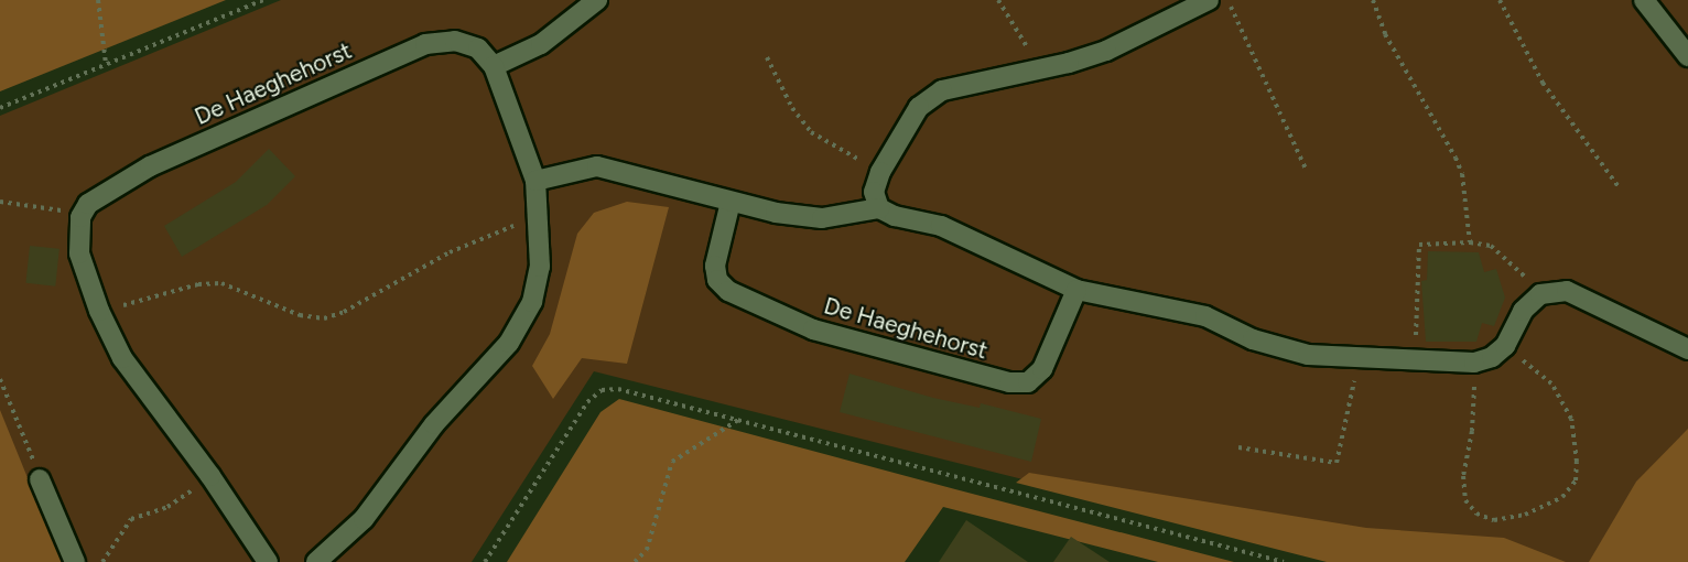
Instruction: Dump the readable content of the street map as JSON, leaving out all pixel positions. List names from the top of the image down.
{
  "streets": {
    "lane": ["De Haeghehorst"]
  }
}
